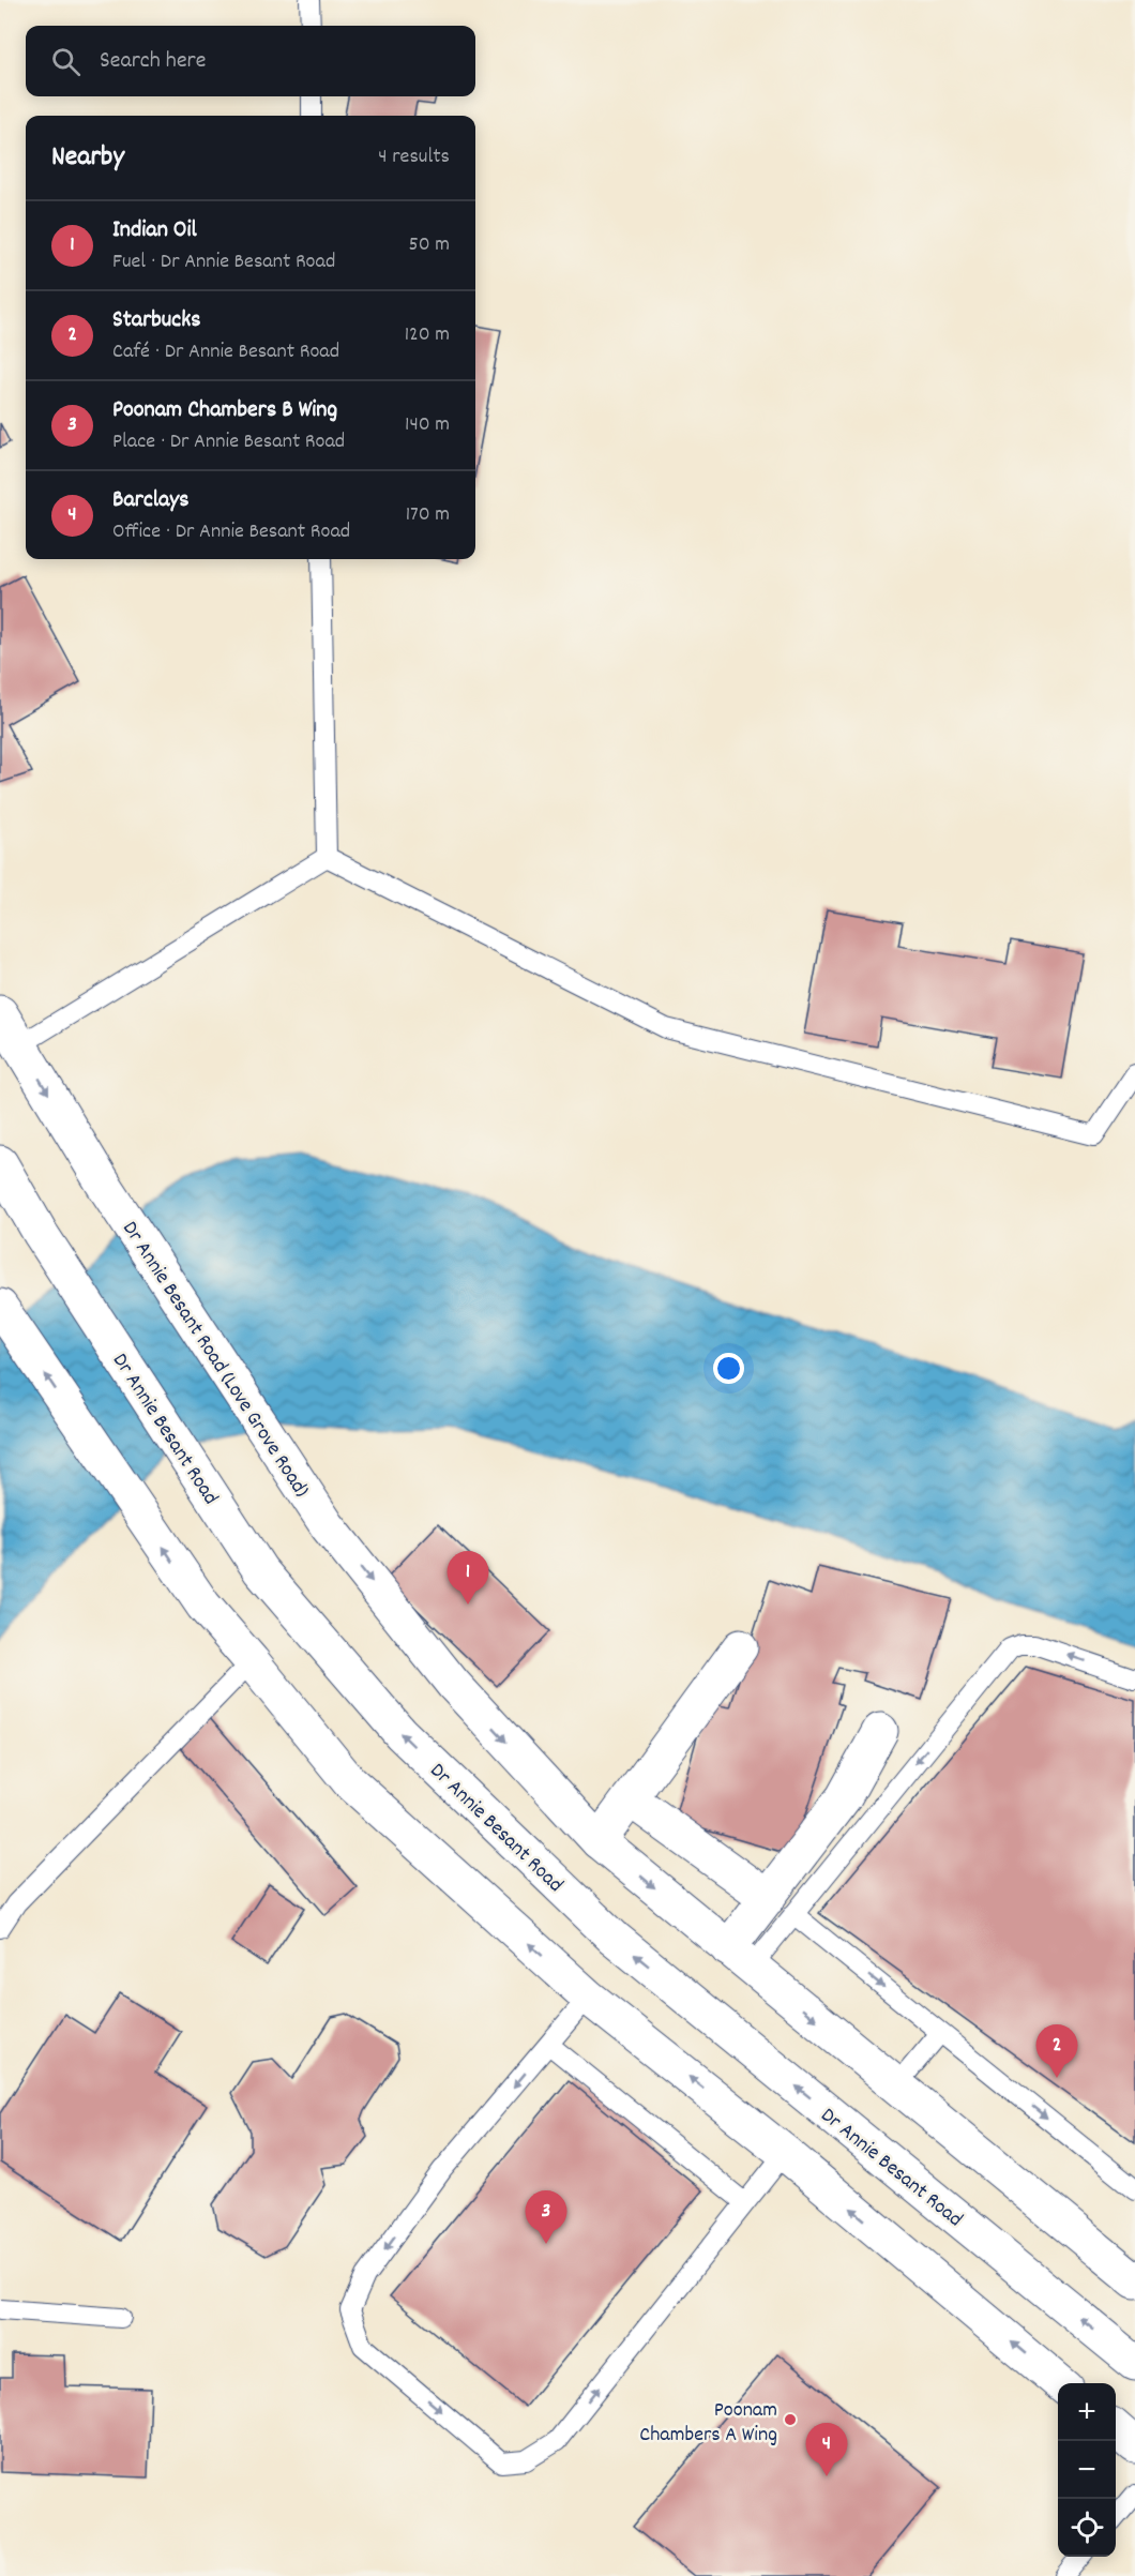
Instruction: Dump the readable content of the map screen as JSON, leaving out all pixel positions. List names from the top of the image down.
{
  "streets": {
    "main road": ["Dr Annie Besant Road (Love Grove Road)", "Dr Annie Besant Road"]
  },
  "places": ["Poonam Chambers A Wing"],
  "page": {
    "search": "Search here",
    "heading": ["Nearby", "4 results"],
    "list": [
      {
        "mark": "1",
        "name": "Indian Oil",
        "note": "Fuel · Dr Annie Besant Road",
        "value": "50 m"
      },
      {
        "mark": "2",
        "name": "Starbucks",
        "note": "Café · Dr Annie Besant Road",
        "value": "120 m"
      },
      {
        "mark": "3",
        "name": "Poonam Chambers B Wing",
        "note": "Place · Dr Annie Besant Road",
        "value": "140 m"
      },
      {
        "mark": "4",
        "name": "Barclays",
        "note": "Office · Dr Annie Besant Road",
        "value": "170 m"
      }
    ],
    "pins": [
      "1",
      "2",
      "3",
      "4"
    ],
    "map_buttons": ["+", "−"]
  }
}
